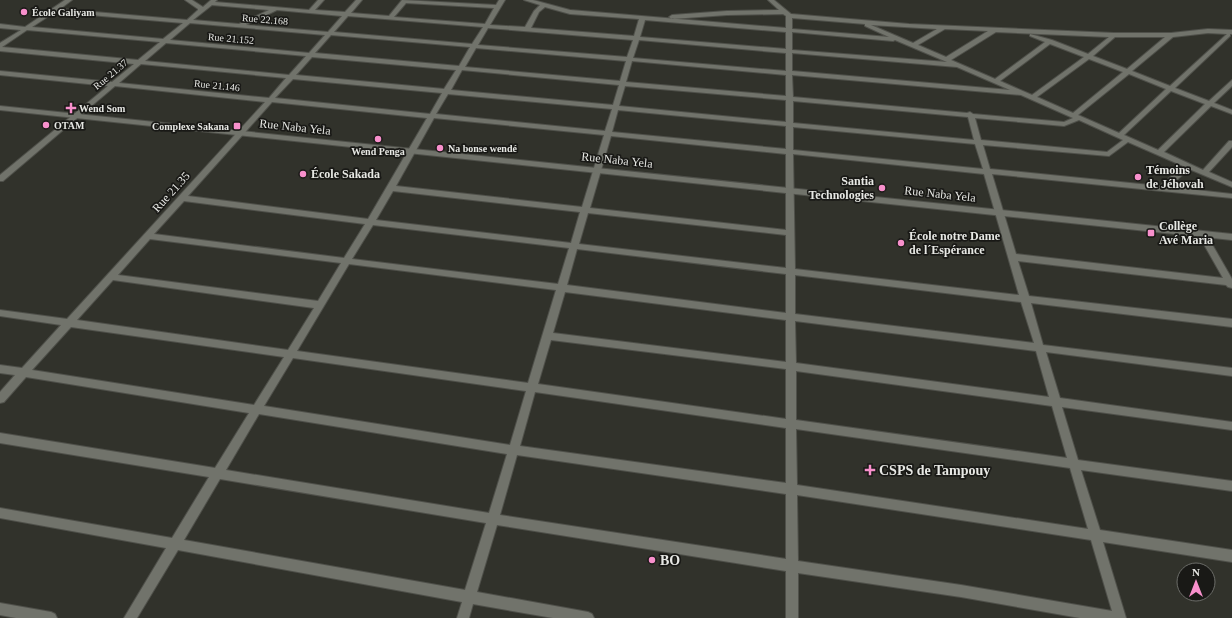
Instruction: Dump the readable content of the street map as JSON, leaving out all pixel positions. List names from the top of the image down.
{
  "streets": {
    "street": [
      "Rue 22.168",
      "Rue 21.152",
      "Rue 21.37",
      "Rue 21.146",
      "Rue Naba Yela",
      "Rue 21.35"
    ]
  },
  "crossings": [
    ["Rue 22.168", "Rue 21.37"],
    ["Rue 22.168", "Rue 21.35"],
    ["Rue 21.152", "Rue 21.37"],
    ["Rue 21.152", "Rue 21.35"],
    ["Rue 21.37", "Rue 21.146"],
    ["Rue 21.37", "Rue Naba Yela"],
    ["Rue 21.146", "Rue 21.35"],
    ["Rue Naba Yela", "Rue 21.35"]
  ],
  "places": {
    "other": [
      "École Galiyam",
      "OTAM",
      "Wend Penga",
      "Na bonse wendé",
      "École Sakada",
      "Témoins de Jéhovah",
      "Santia Technologies",
      "École notre Dame de l´Espérance",
      "BO"
    ],
    "health": ["Wend Som", "CSPS de Tampouy"],
    "transit": ["Complexe Sakana", "Collège Avé Maria"]
  },
  "north": "top"
}
